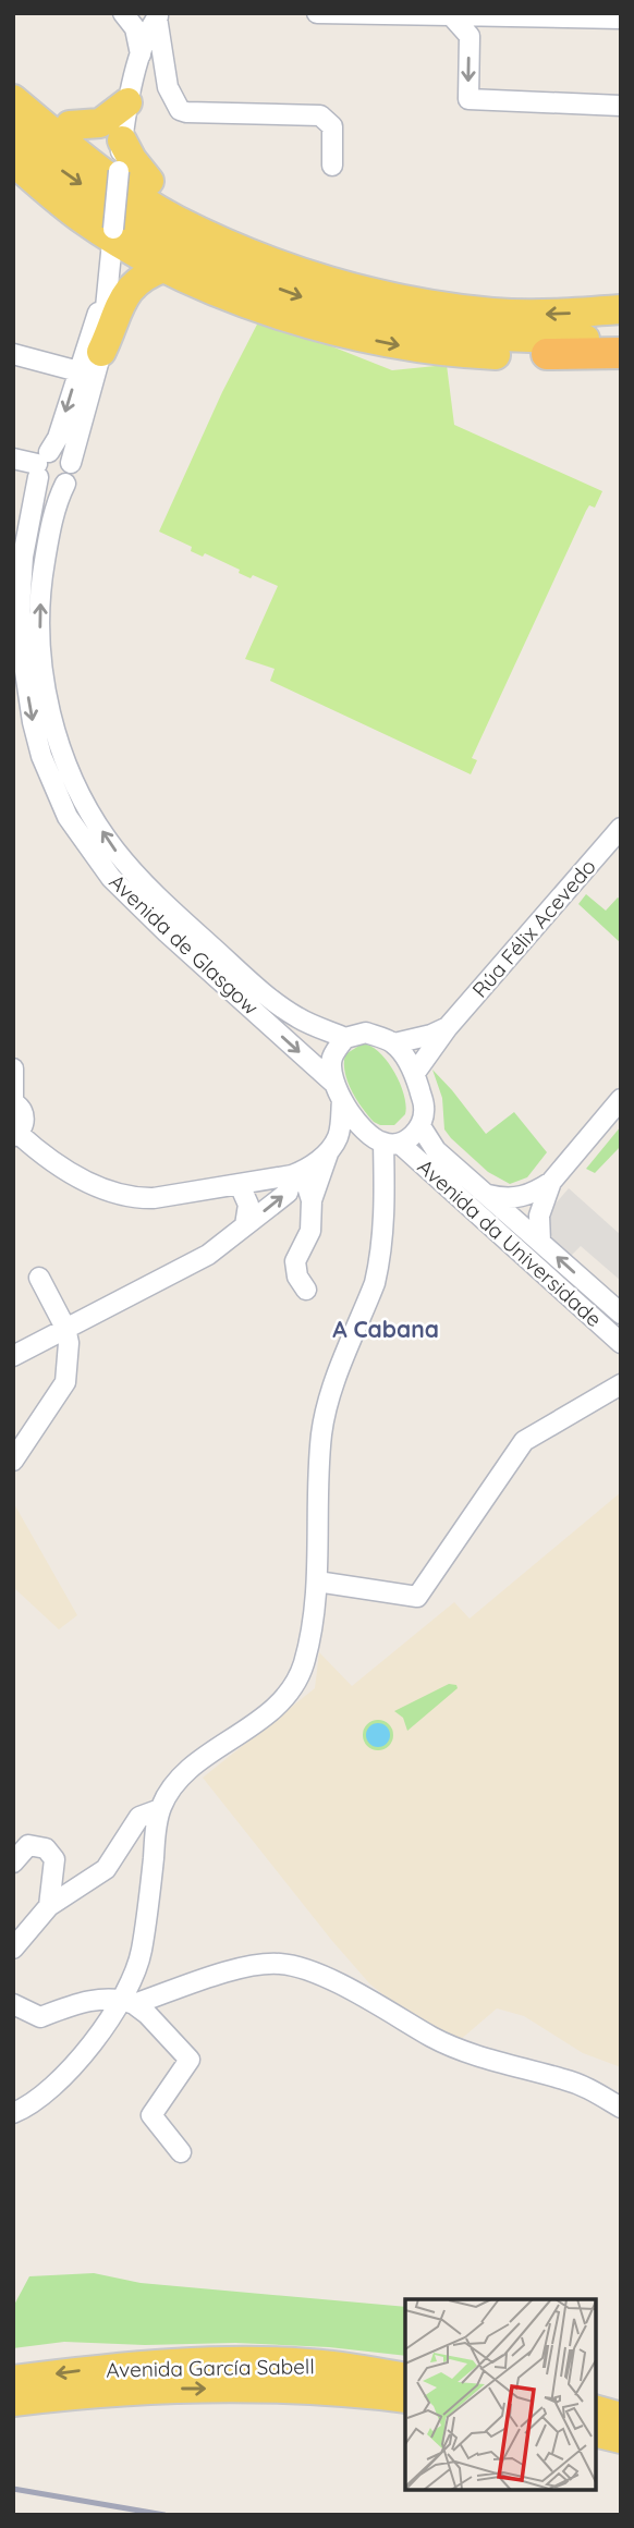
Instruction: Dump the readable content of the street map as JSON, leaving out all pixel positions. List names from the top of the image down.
{
  "streets": {
    "main road": ["Avenida García Sabell"],
    "street": ["Rúa Félix Acevedo", "Avenida de Glasgow", "Avenida da Universidade"]
  },
  "crossings": [
    ["Rúa Félix Acevedo", "Avenida de Glasgow"],
    ["Rúa Félix Acevedo", "Avenida da Universidade"],
    ["Avenida de Glasgow", "Avenida da Universidade"]
  ],
  "districts": ["A Cabana"]
}
